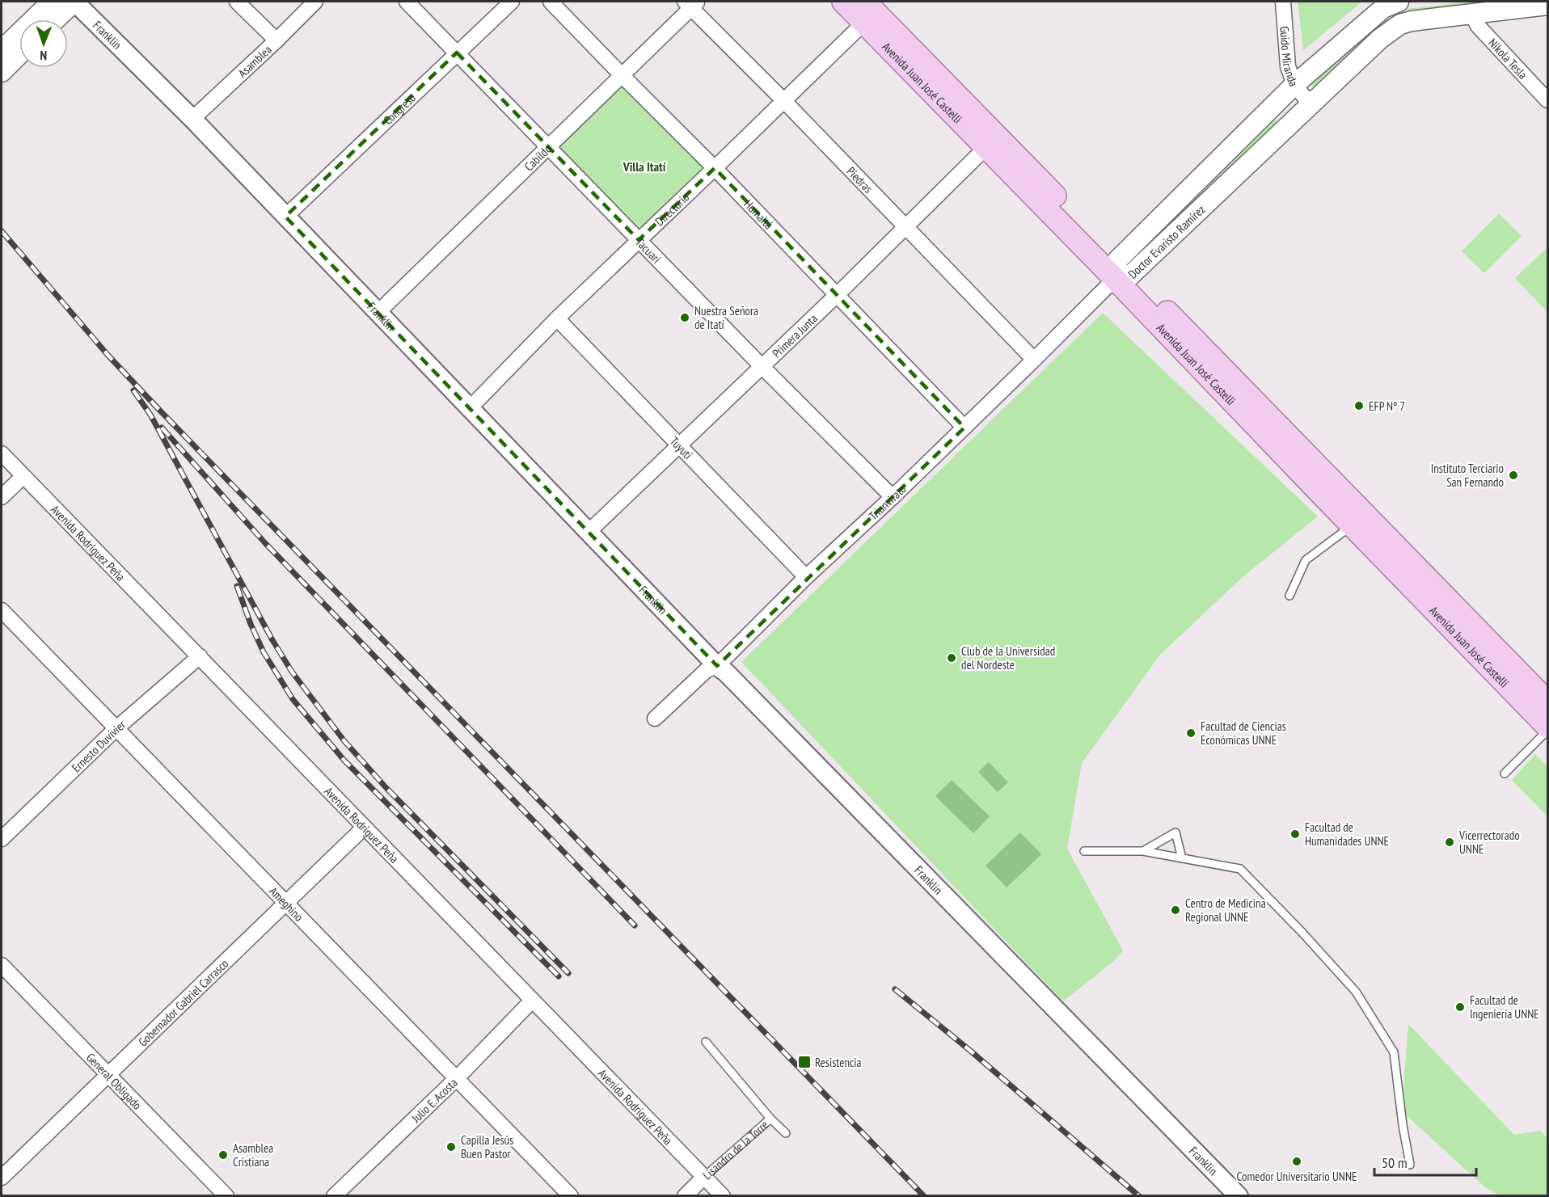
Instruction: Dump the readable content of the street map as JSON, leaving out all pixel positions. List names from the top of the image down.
{
  "streets": {
    "main road": ["Avenida Juan José Castelli", "Doctor Evaristo Ramírez"],
    "street": [
      "Franklin",
      "Guido Miranda",
      "Nikola Tesla",
      "Asamblea",
      "Congreso",
      "Cabildo",
      "Piedras",
      "Directorio",
      "Humaitá",
      "Tacuarí",
      "Primera Junta",
      "Tuyutí",
      "Triunvirato",
      "Avenida Rodríguez Peña",
      "Ernesto Duvivier",
      "Ameghino",
      "Gobernador Gabriel Carrasco",
      "General Obligado",
      "Julio E. Acosta",
      "Lisandro de la Torre"
    ]
  },
  "crossings": [
    ["Franklin", "Asamblea"],
    ["Franklin", "Congreso"],
    ["Franklin", "Cabildo"],
    ["Franklin", "Directorio"],
    ["Franklin", "Primera Junta"],
    ["Franklin", "Triunvirato"],
    ["Guido Miranda", "Doctor Evaristo Ramírez"],
    ["Nikola Tesla", "Doctor Evaristo Ramírez"],
    ["Avenida Juan José Castelli", "Directorio"],
    ["Avenida Juan José Castelli", "Doctor Evaristo Ramírez"],
    ["Avenida Juan José Castelli", "Primera Junta"],
    ["Avenida Juan José Castelli", "Triunvirato"],
    ["Congreso", "Tacuarí"],
    ["Cabildo", "Piedras"],
    ["Cabildo", "Humaitá"],
    ["Cabildo", "Tacuarí"],
    ["Piedras", "Directorio"],
    ["Piedras", "Primera Junta"],
    ["Piedras", "Triunvirato"],
    ["Directorio", "Humaitá"],
    ["Directorio", "Tacuarí"],
    ["Directorio", "Tuyutí"],
    ["Humaitá", "Primera Junta"],
    ["Humaitá", "Triunvirato"],
    ["Doctor Evaristo Ramírez", "Triunvirato"],
    ["Tacuarí", "Primera Junta"],
    ["Tacuarí", "Triunvirato"],
    ["Primera Junta", "Tuyutí"],
    ["Tuyutí", "Triunvirato"],
    ["Avenida Rodríguez Peña", "Ernesto Duvivier"],
    ["Avenida Rodríguez Peña", "Gobernador Gabriel Carrasco"],
    ["Avenida Rodríguez Peña", "Julio E. Acosta"],
    ["Avenida Rodríguez Peña", "Lisandro de la Torre"],
    ["Ernesto Duvivier", "Ameghino"],
    ["Ameghino", "Gobernador Gabriel Carrasco"],
    ["Ameghino", "Julio E. Acosta"],
    ["Gobernador Gabriel Carrasco", "General Obligado"]
  ],
  "districts": ["Villa Itatí"],
  "places": {
    "other": [
      "Nuestra Señora de Itatí",
      "EFP Nº 7",
      "Instituto Terciario San Fernando",
      "Club de la Universidad del Nordeste",
      "Facultad de Ciencias Económicas UNNE",
      "Facultad de Humanidades UNNE",
      "Vicerrectorado UNNE",
      "Centro de Medicina Regional UNNE",
      "Facultad de Ingeniería UNNE",
      "Capilla Jesús Buen Pastor",
      "Asamblea Cristiana",
      "Comedor Universitario UNNE"
    ],
    "transit": ["Resistencia"]
  },
  "scale_bar": "50 m",
  "north": "bottom"
}
